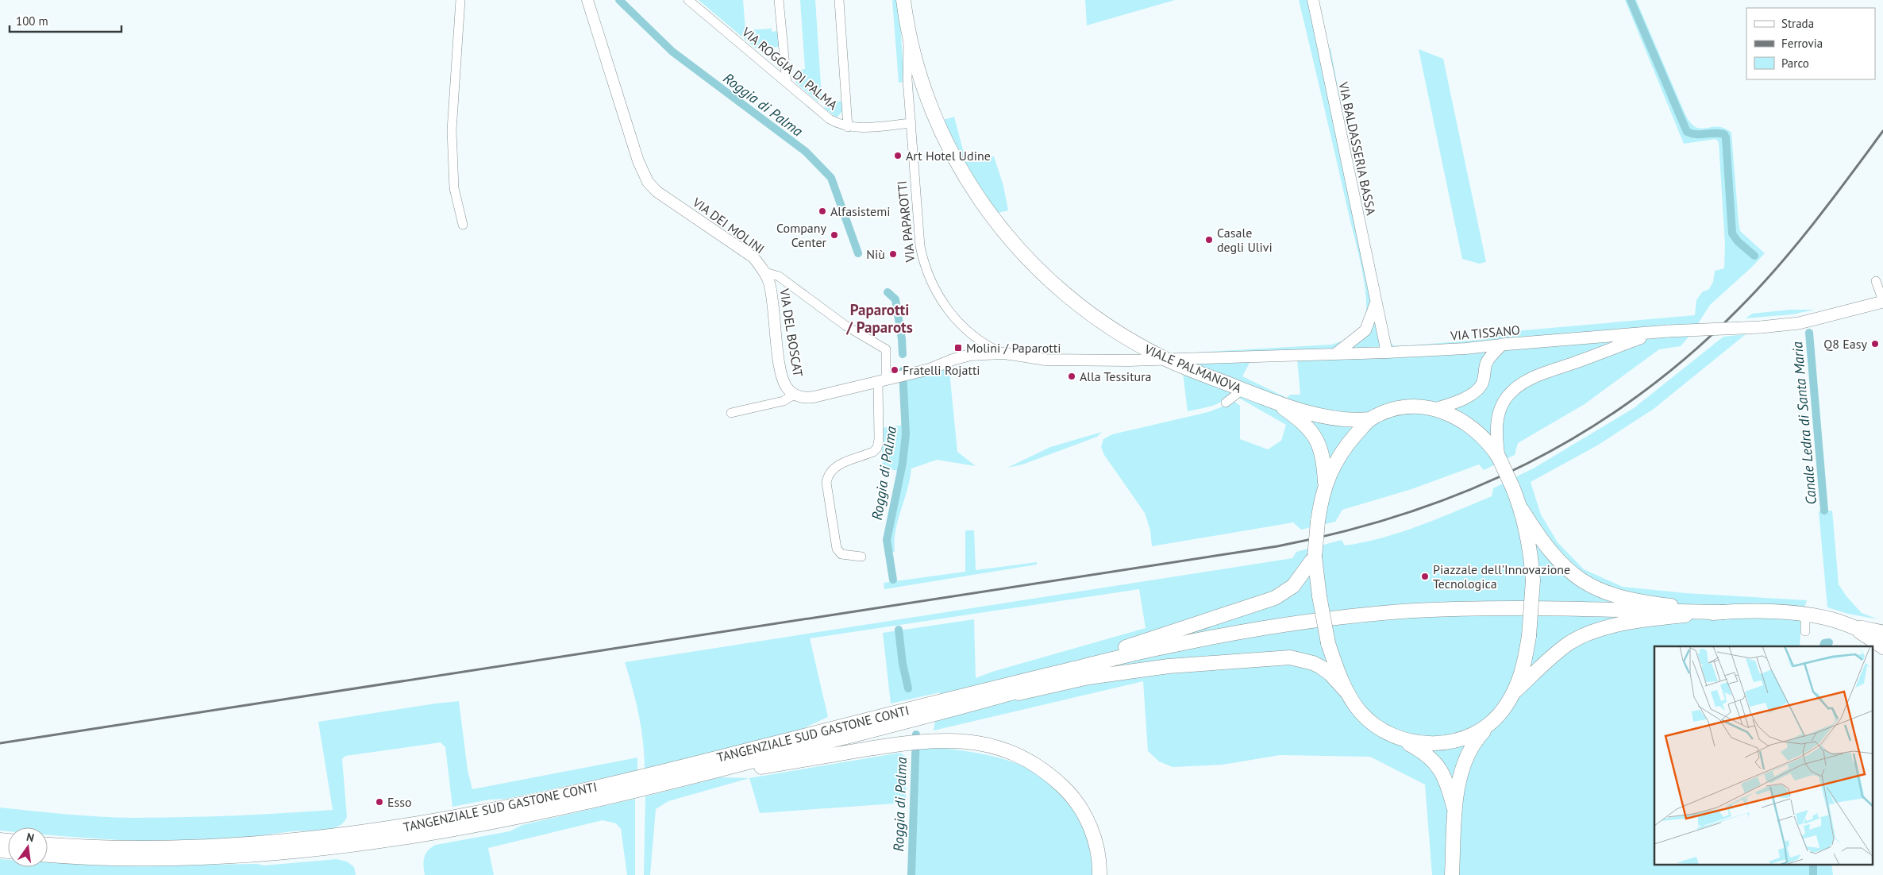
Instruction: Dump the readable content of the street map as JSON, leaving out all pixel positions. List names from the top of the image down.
{
  "streets": {
    "main road": ["VIA TISSANO", "VIALE PALMANOVA", "TANGENZIALE SUD GASTONE CONTI"],
    "street": [
      "VIA ROGGIA DI PALMA",
      "VIA BALDASSERIA BASSA",
      "VIA PAPAROTTI",
      "VIA DEI MOLINI",
      "VIA DEL BOSCAT"
    ]
  },
  "crossings": [
    ["VIA ROGGIA DI PALMA", "VIA PAPAROTTI"],
    ["VIA BALDASSERIA BASSA", "VIA TISSANO"],
    ["VIA PAPAROTTI", "VIA TISSANO"],
    ["VIA PAPAROTTI", "VIALE PALMANOVA"],
    ["VIA DEI MOLINI", "VIA DEL BOSCAT"],
    ["VIA TISSANO", "VIALE PALMANOVA"]
  ],
  "districts": ["Paparotti / Paparots"],
  "water": ["Roggia di Palma", "Canale Ledra di Santa Maria"],
  "places": {
    "other": [
      "Art Hotel Udine",
      "Alfasistemi",
      "Company Center",
      "Casale degli Ulivi",
      "Niù",
      "Q8 Easy",
      "Fratelli Rojatti",
      "Alla Tessitura",
      "Piazzale dell'Innovazione Tecnologica",
      "Esso"
    ],
    "transit": ["Molini / Paparotti"]
  },
  "legend": ["Strada", "Ferrovia", "Parco"],
  "scale_bar": "100 m",
  "north": "top"
}
